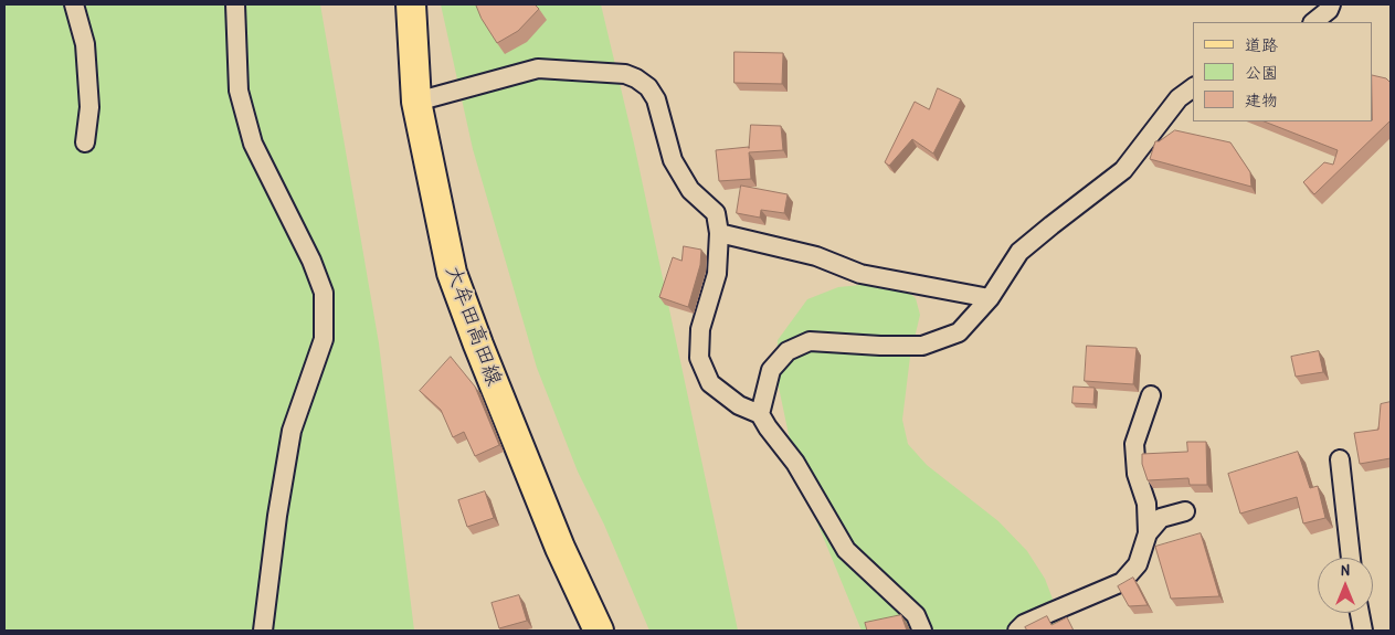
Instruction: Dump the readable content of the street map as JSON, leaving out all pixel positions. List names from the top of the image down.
{
  "streets": {
    "main road": ["大牟田高田線"]
  },
  "legend": ["道路", "公園", "建物"],
  "north": "top"
}
